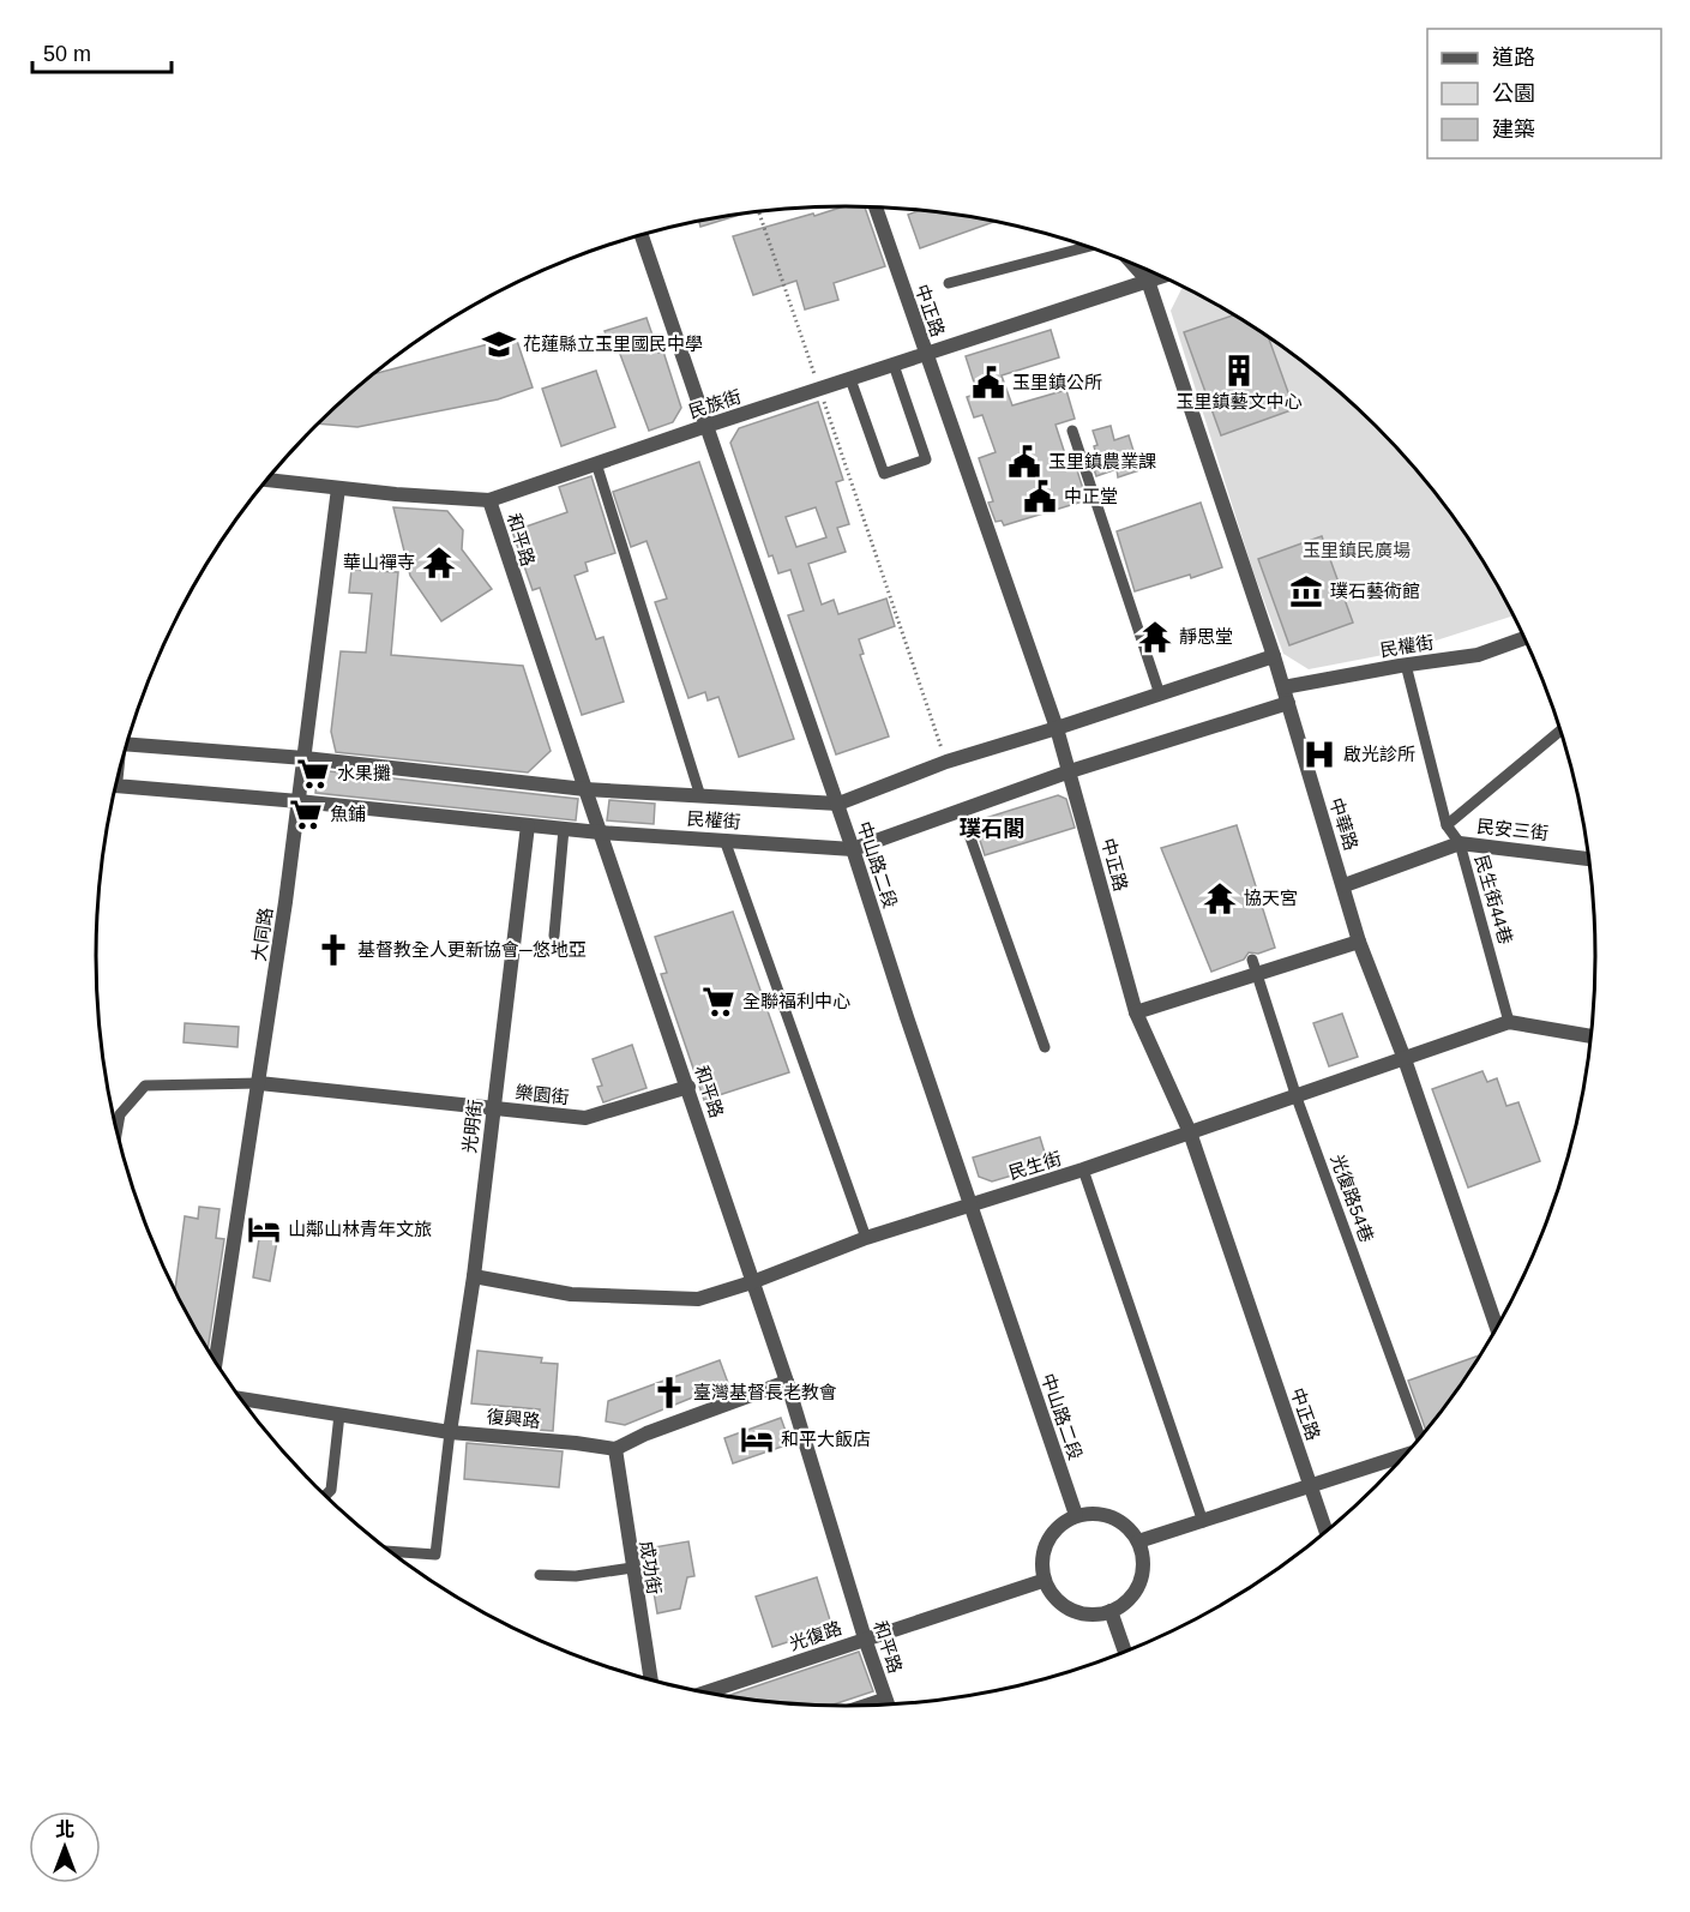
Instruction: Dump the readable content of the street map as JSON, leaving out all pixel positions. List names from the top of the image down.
{
  "streets": {
    "street": [
      "中正路",
      "民族街",
      "和平路",
      "民權街",
      "中華路",
      "民安三街",
      "中山路二段",
      "大同路",
      "樂園街",
      "光明街",
      "民生街",
      "復興路",
      "成功街",
      "光復路"
    ],
    "lane": ["民生街44巷", "光復路54巷"]
  },
  "crossings": [
    ["中正路", "民族街"],
    ["中正路", "民權街"],
    ["中正路", "民生街"],
    ["民族街", "和平路"],
    ["民族街", "中華路"],
    ["民族街", "中山路二段"],
    ["民族街", "大同路"],
    ["和平路", "民權街"],
    ["和平路", "樂園街"],
    ["和平路", "民生街"],
    ["和平路", "光復路"],
    ["民權街", "中華路"],
    ["民權街", "中山路二段"],
    ["民權街", "民生街44巷"],
    ["民權街", "大同路"],
    ["民權街", "光明街"],
    ["中華路", "民安三街"],
    ["中華路", "民生街"],
    ["民安三街", "民生街44巷"],
    ["中山路二段", "民生街"],
    ["中山路二段", "光復路"],
    ["民生街44巷", "民生街"],
    ["大同路", "樂園街"],
    ["樂園街", "光明街"],
    ["光明街", "民生街"],
    ["光明街", "復興路"],
    ["民生街", "光復路54巷"],
    ["復興路", "成功街"]
  ],
  "districts": ["璞石閣"],
  "parks": ["玉里鎮民廣場"],
  "places": {
    "school or university": ["花蓮縣立玉里國民中學"],
    "building": ["玉里鎮藝文中心"],
    "public building": ["玉里鎮公所", "玉里鎮農業課", "中正堂"],
    "temple": ["華山禪寺", "靜思堂", "協天宮"],
    "museum": ["璞石藝術館"],
    "hospital": ["啟光診所"],
    "supermarket": ["水果攤", "魚鋪", "全聯福利中心"],
    "church": ["基督教全人更新協會─悠地亞", "臺灣基督長老教會"],
    "hotel": ["山鄰山林青年文旅", "和平大飯店"]
  },
  "legend": ["道路", "公園", "建築"],
  "scale_bar": "50 m",
  "north": "top"
}
